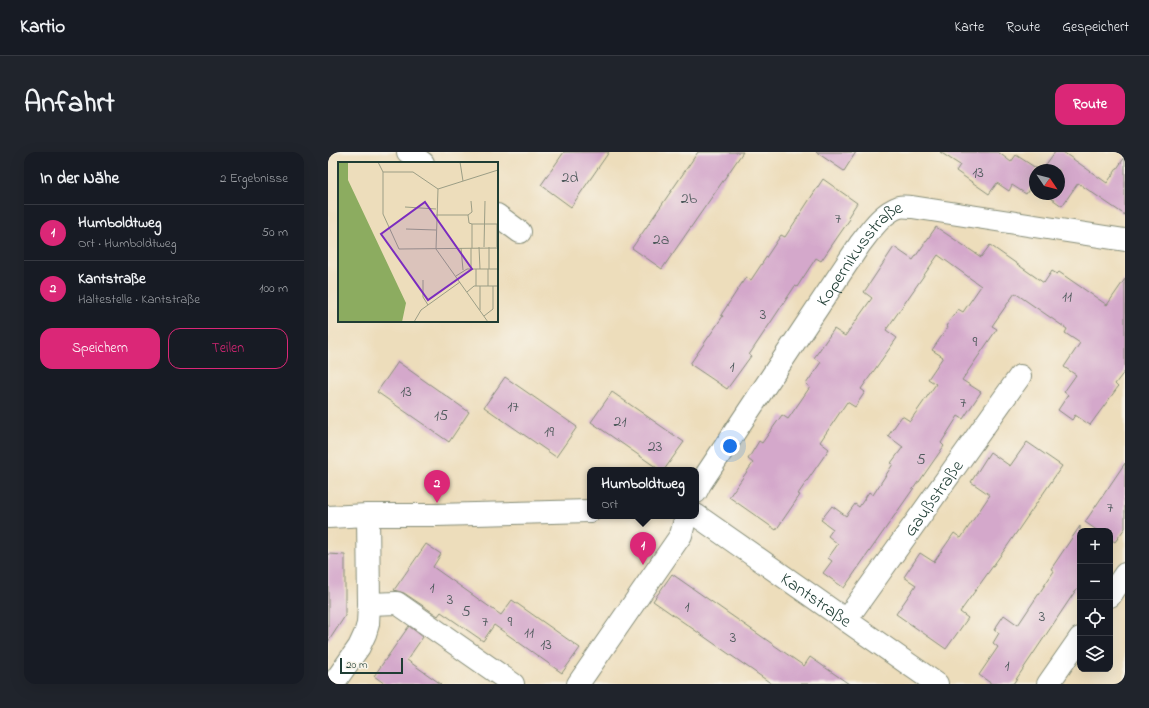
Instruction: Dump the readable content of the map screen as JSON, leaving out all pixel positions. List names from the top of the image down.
{
  "streets": {
    "street": ["Kopernikusstraße", "Gaußstraße", "Kantstraße"]
  },
  "crossings": [
    ["Gaußstraße", "Kantstraße"]
  ],
  "house_numbers": [
    "13",
    "2d",
    "2b",
    "7",
    "2a",
    "11",
    "3",
    "9",
    "1",
    "13",
    "7",
    "17",
    "15",
    "21",
    "19",
    "23",
    "5",
    "7",
    "1",
    "3",
    "1",
    "5",
    "3",
    "7",
    "9",
    "11",
    "3",
    "13",
    "1"
  ],
  "scale_bar": "20 m",
  "north": "bottom right",
  "page": {
    "header": "Kartio",
    "nav": ["Karte", "Route", "Gespeichert"],
    "title": "Anfahrt",
    "buttons": [
      "Route",
      ["Speichern", "Teilen"]
    ],
    "heading": ["In der Nähe", "2 Ergebnisse"],
    "list": [
      {
        "mark": "1",
        "name": "Humboldtweg",
        "note": "Ort · Humboldtweg",
        "value": "50 m"
      },
      {
        "mark": "2",
        "name": "Kantstraße",
        "note": "Haltestelle · Kantstraße",
        "value": "100 m"
      }
    ],
    "popup": ["Humboldtweg", "Ort"],
    "pins": ["2", "1"],
    "map_buttons": ["+", "−"],
    "scale": "20 m"
  }
}
